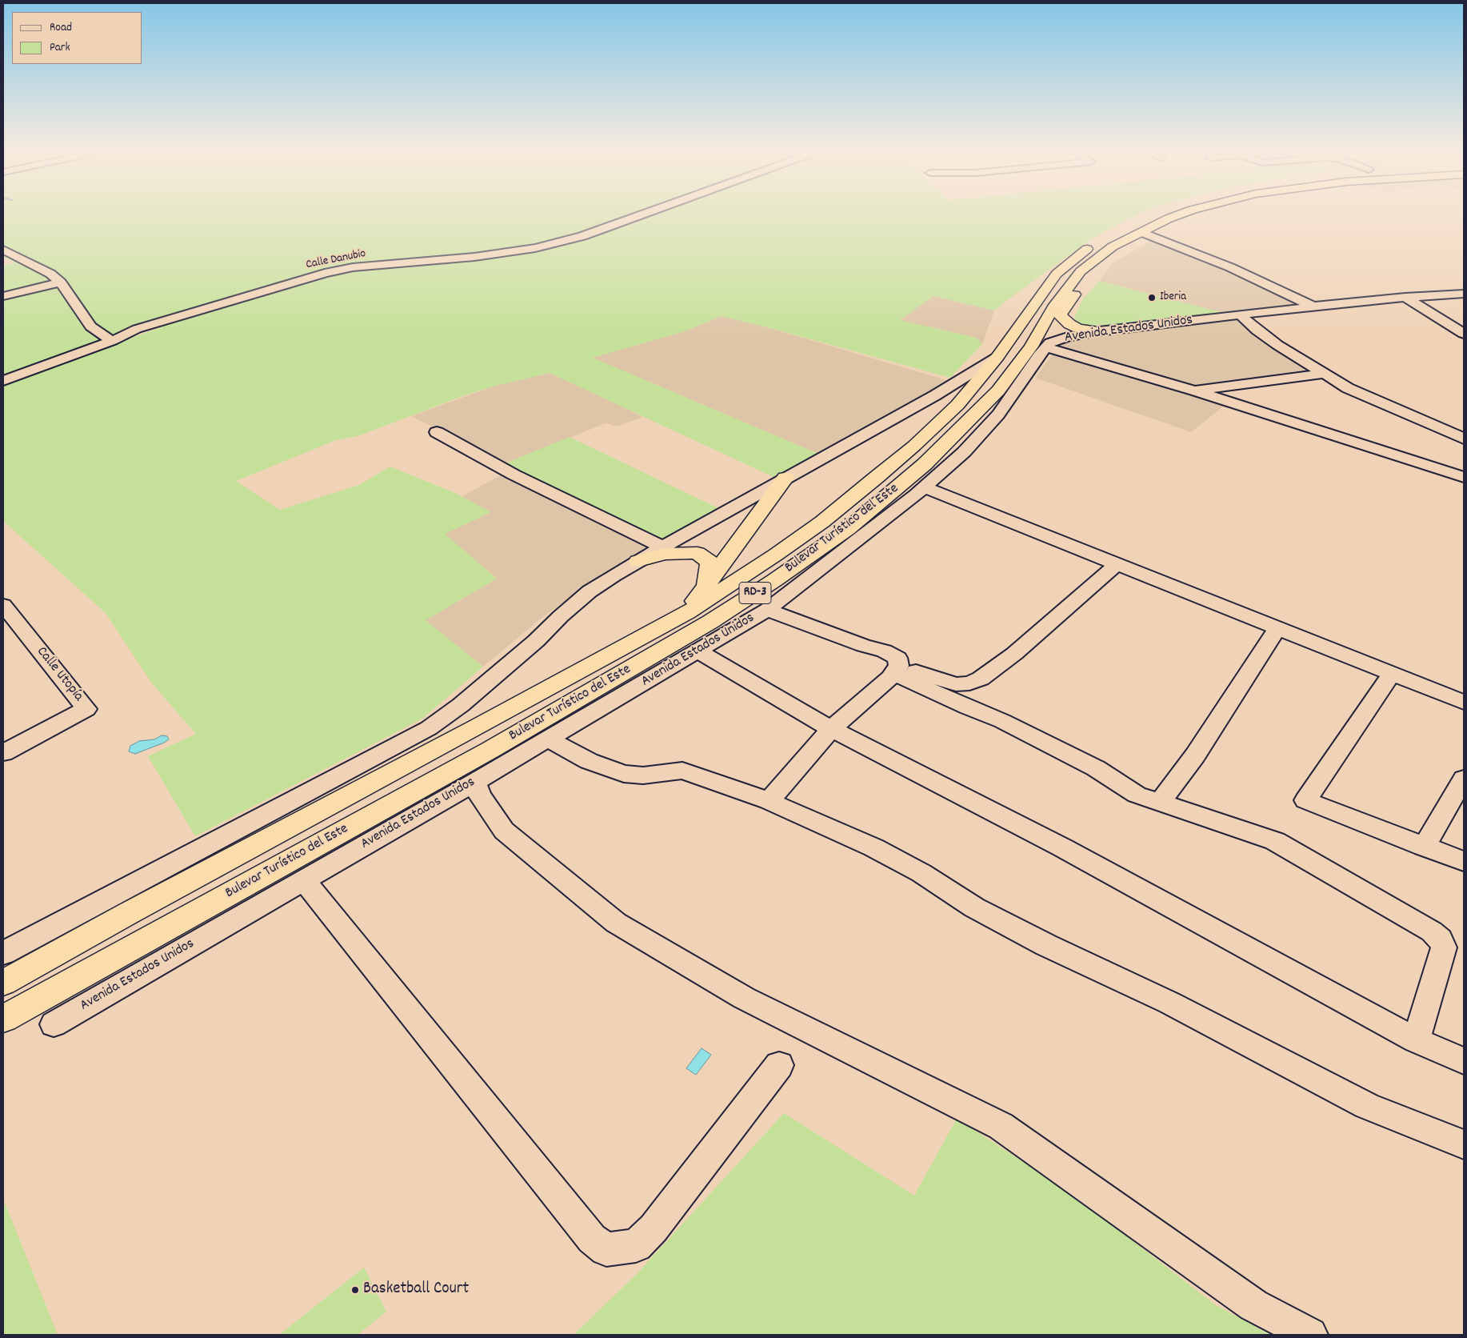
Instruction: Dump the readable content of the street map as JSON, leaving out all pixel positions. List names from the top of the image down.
{
  "streets": {
    "highway": ["Bulevar Turístico del Este", "RD-3"],
    "street": ["Calle Danubio", "Avenida Estados Unidos", "Calle Utopía"]
  },
  "places": ["Iberia", "Basketball Court"],
  "legend": ["Road", "Park"]
}
